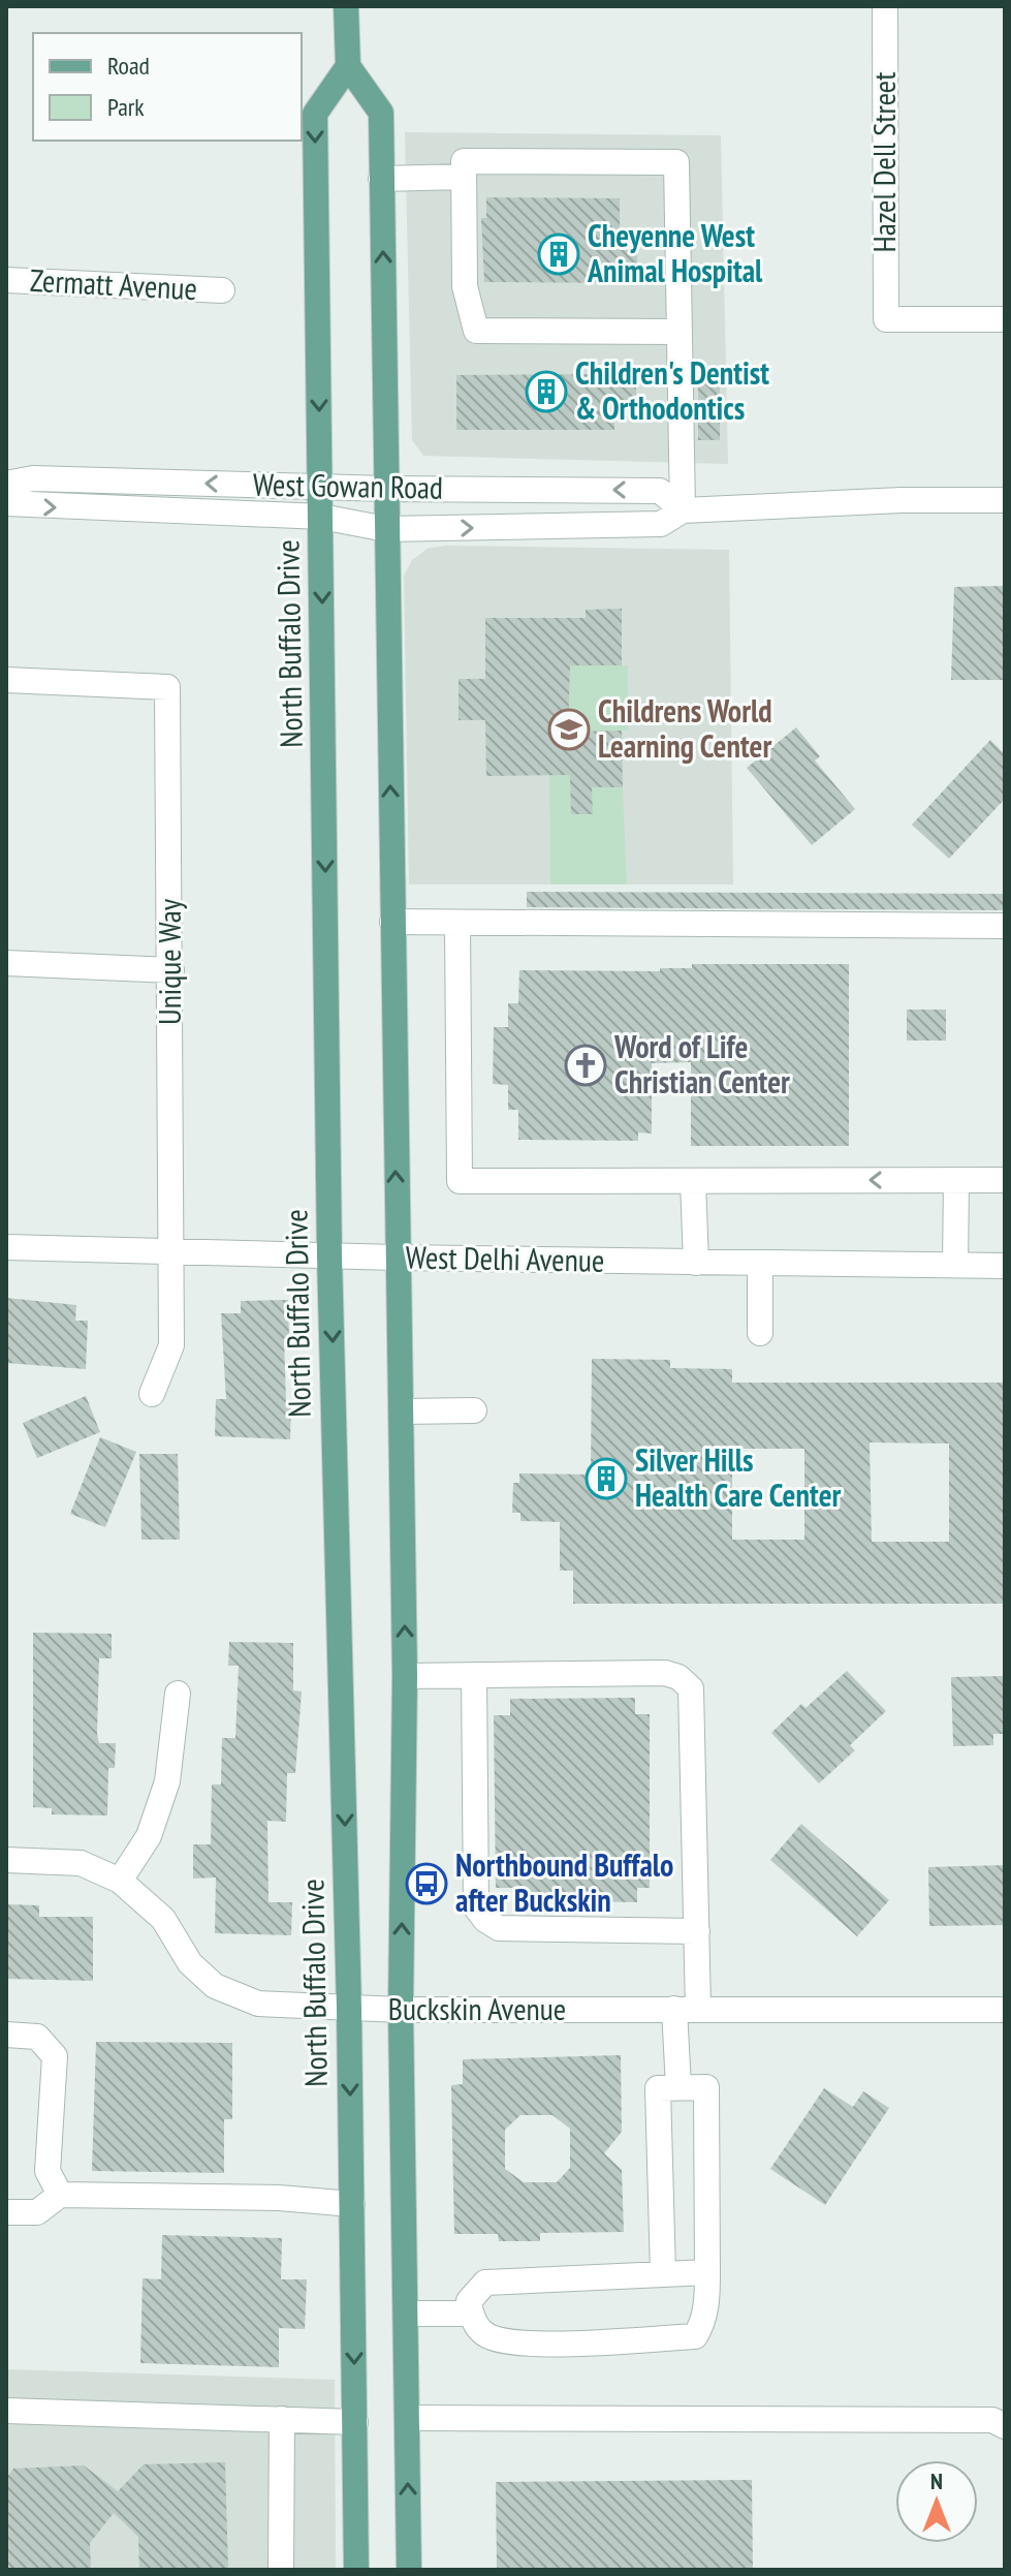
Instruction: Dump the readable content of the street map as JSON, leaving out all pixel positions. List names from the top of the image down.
{
  "streets": {
    "main road": ["North Buffalo Drive"],
    "street": [
      "Hazel Dell Street",
      "Zermatt Avenue",
      "West Gowan Road",
      "Unique Way",
      "West Delhi Avenue",
      "Buckskin Avenue"
    ]
  },
  "crossings": [
    ["West Gowan Road", "North Buffalo Drive"],
    ["North Buffalo Drive", "West Delhi Avenue"],
    ["North Buffalo Drive", "Buckskin Avenue"],
    ["Unique Way", "West Delhi Avenue"]
  ],
  "places": {
    "building": ["Cheyenne West Animal Hospital", "Children's Dentist & Orthodontics", "Silver Hills Health Care Center"],
    "school or university": ["Childrens World Learning Center"],
    "church": ["Word of Life Christian Center"],
    "bus stop": ["Northbound Buffalo after Buckskin"]
  },
  "legend": ["Road", "Park"],
  "north": "top"
}
